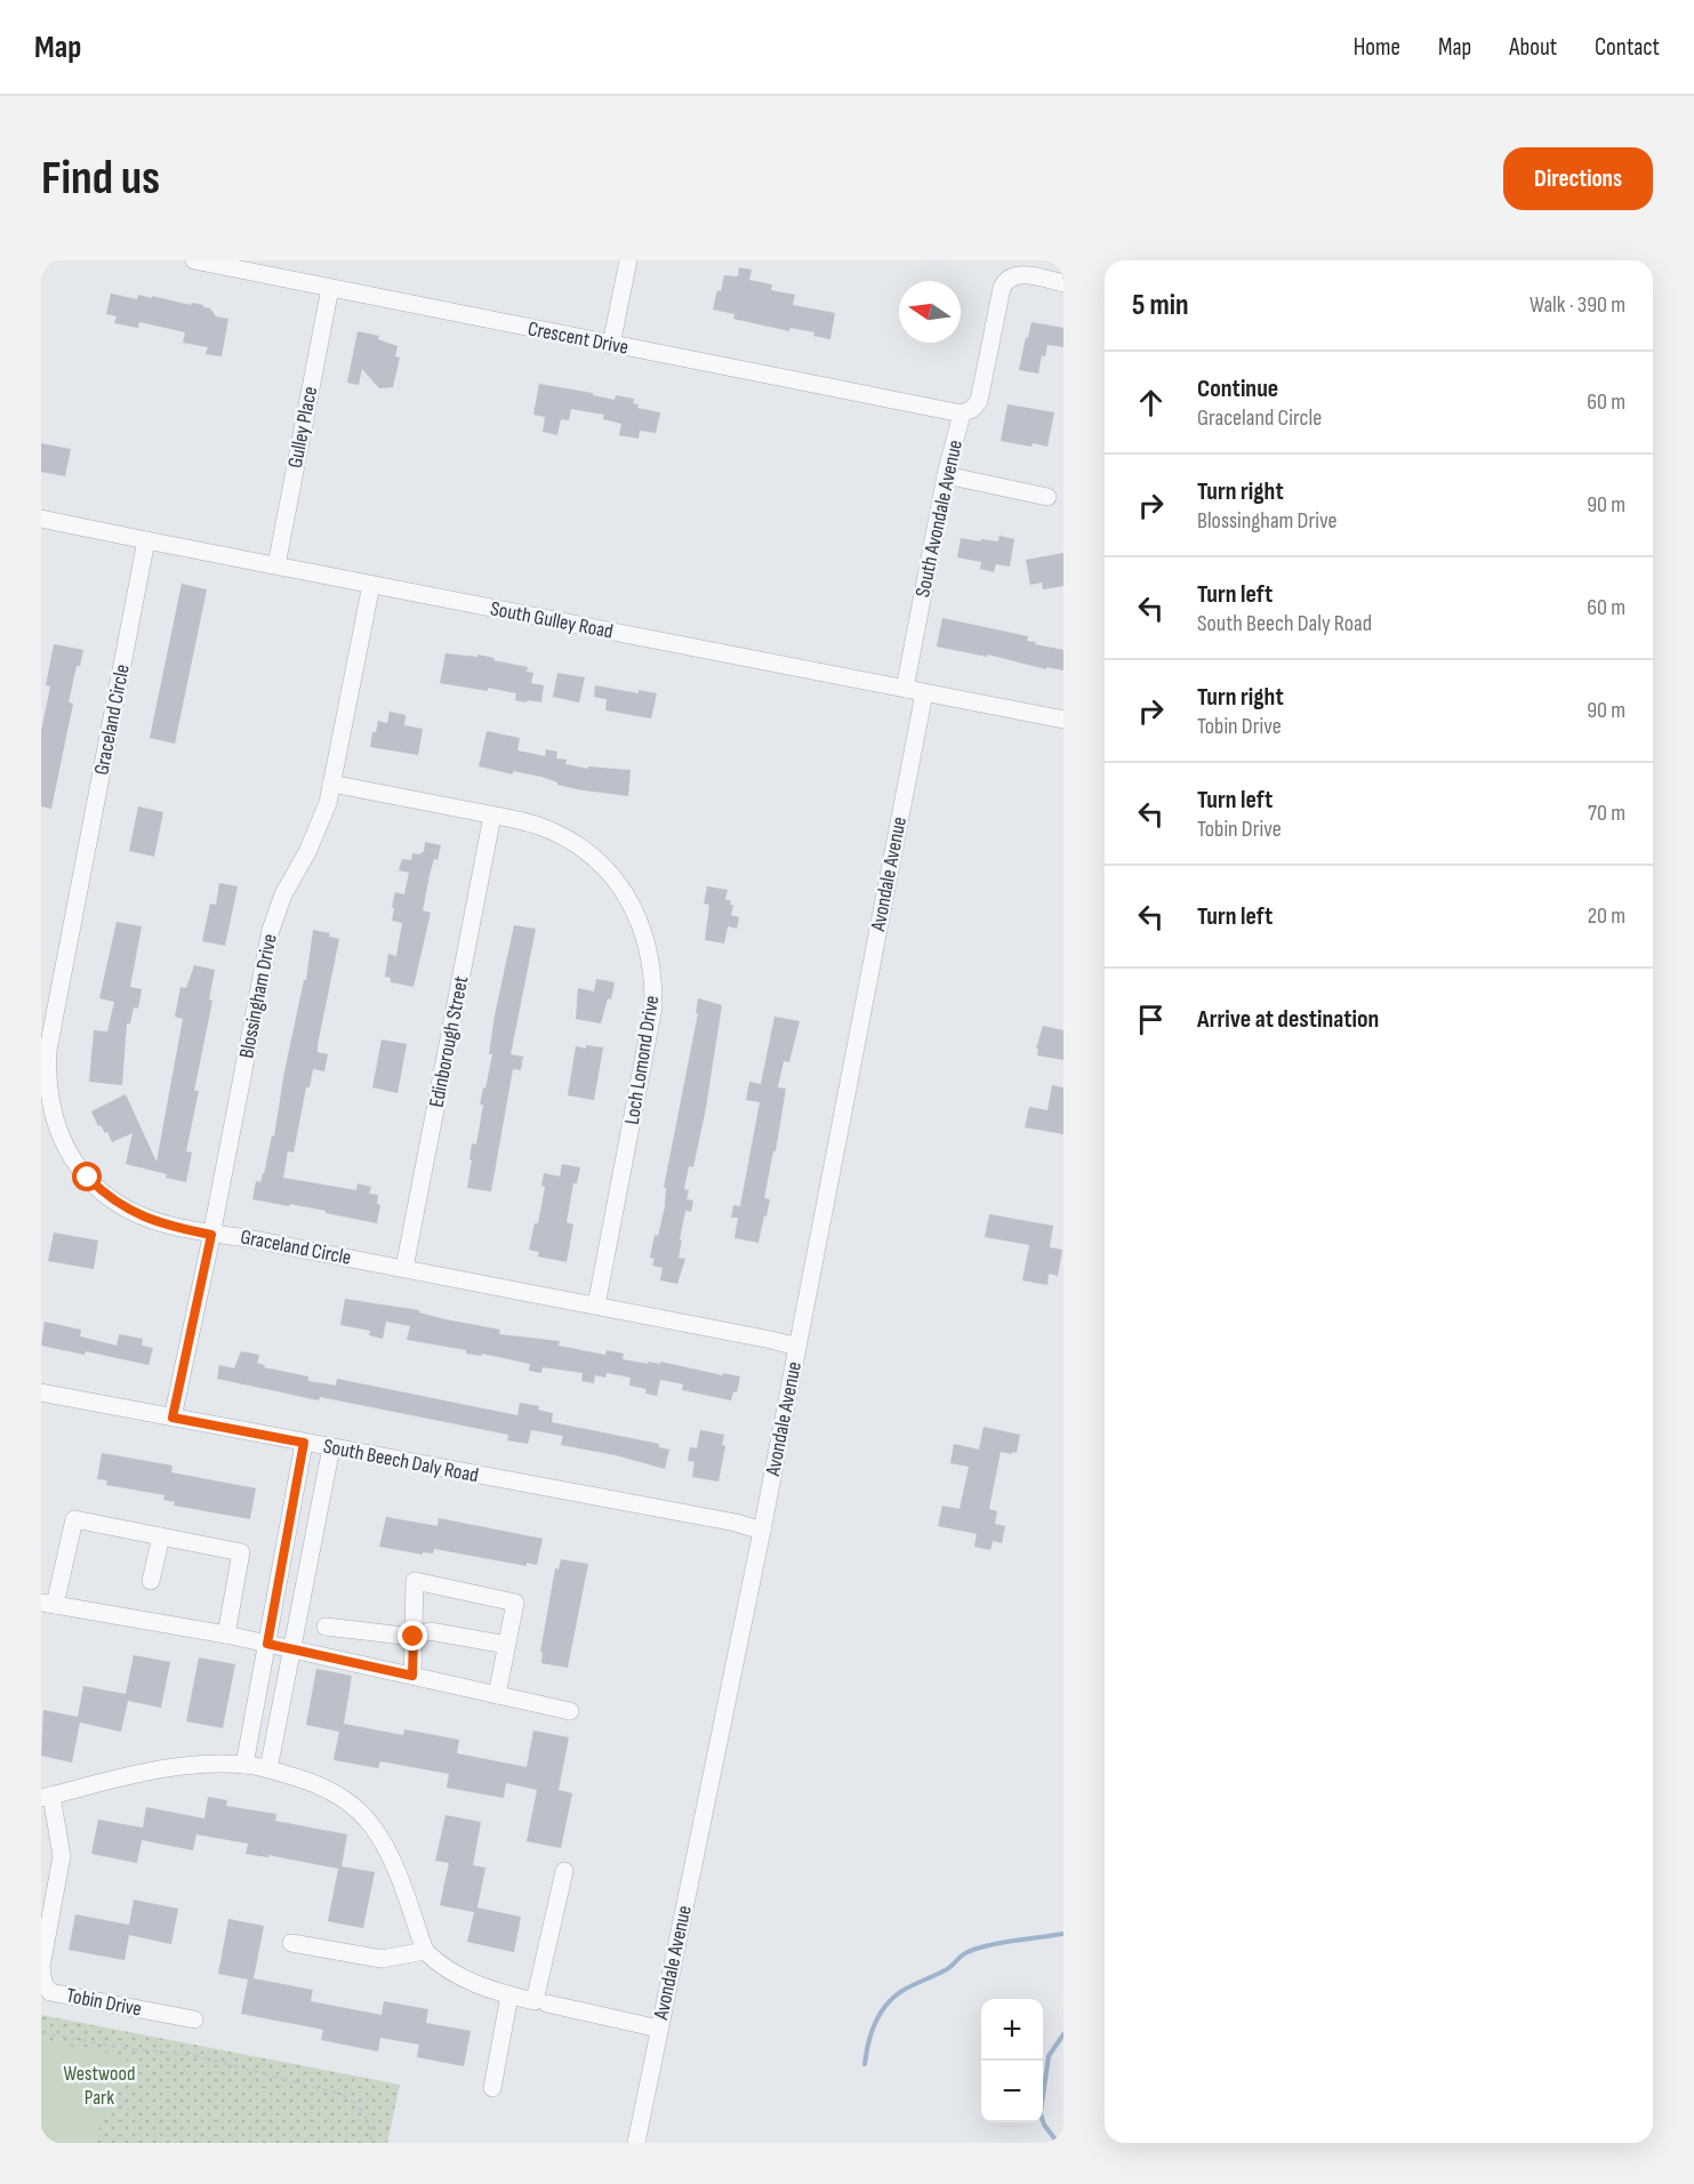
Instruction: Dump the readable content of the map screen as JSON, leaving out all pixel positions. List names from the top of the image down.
{
  "streets": {
    "street": [
      "Crescent Drive",
      "Gulley Place",
      "South Avondale Avenue",
      "South Gulley Road",
      "Graceland Circle",
      "Avondale Avenue",
      "Blossingham Drive",
      "Edinborough Street",
      "Loch Lomond Drive",
      "South Beech Daly Road",
      "Tobin Drive"
    ]
  },
  "crossings": [
    ["Crescent Drive", "Gulley Place"],
    ["Crescent Drive", "South Avondale Avenue"],
    ["Gulley Place", "South Gulley Road"],
    ["South Avondale Avenue", "South Gulley Road"],
    ["South Gulley Road", "Graceland Circle"],
    ["South Gulley Road", "Avondale Avenue"],
    ["South Gulley Road", "Blossingham Drive"],
    ["Graceland Circle", "Avondale Avenue"],
    ["Graceland Circle", "Blossingham Drive"],
    ["Graceland Circle", "Edinborough Street"],
    ["Graceland Circle", "Loch Lomond Drive"],
    ["Avondale Avenue", "South Beech Daly Road"],
    ["Blossingham Drive", "Loch Lomond Drive"],
    ["Blossingham Drive", "South Beech Daly Road"],
    ["Edinborough Street", "Loch Lomond Drive"]
  ],
  "parks": ["Westwood Park"],
  "north": "left",
  "page": {
    "header": "Map",
    "nav": [
      "Home",
      "Map",
      "About",
      "Contact"
    ],
    "buttons": "Directions",
    "title": "Find us",
    "heading": ["5 min", "Walk · 390 m"],
    "list": [
      ["Continue", "Graceland Circle", "60 m"],
      ["Turn right", "Blossingham Drive", "90 m"],
      ["Turn left", "South Beech Daly Road", "60 m"],
      ["Turn right", "Tobin Drive", "90 m"],
      ["Turn left", "Tobin Drive", "70 m"],
      ["Turn left", "20 m"],
      "Arrive at destination"
    ],
    "map_buttons": ["+", "−"]
  }
}
